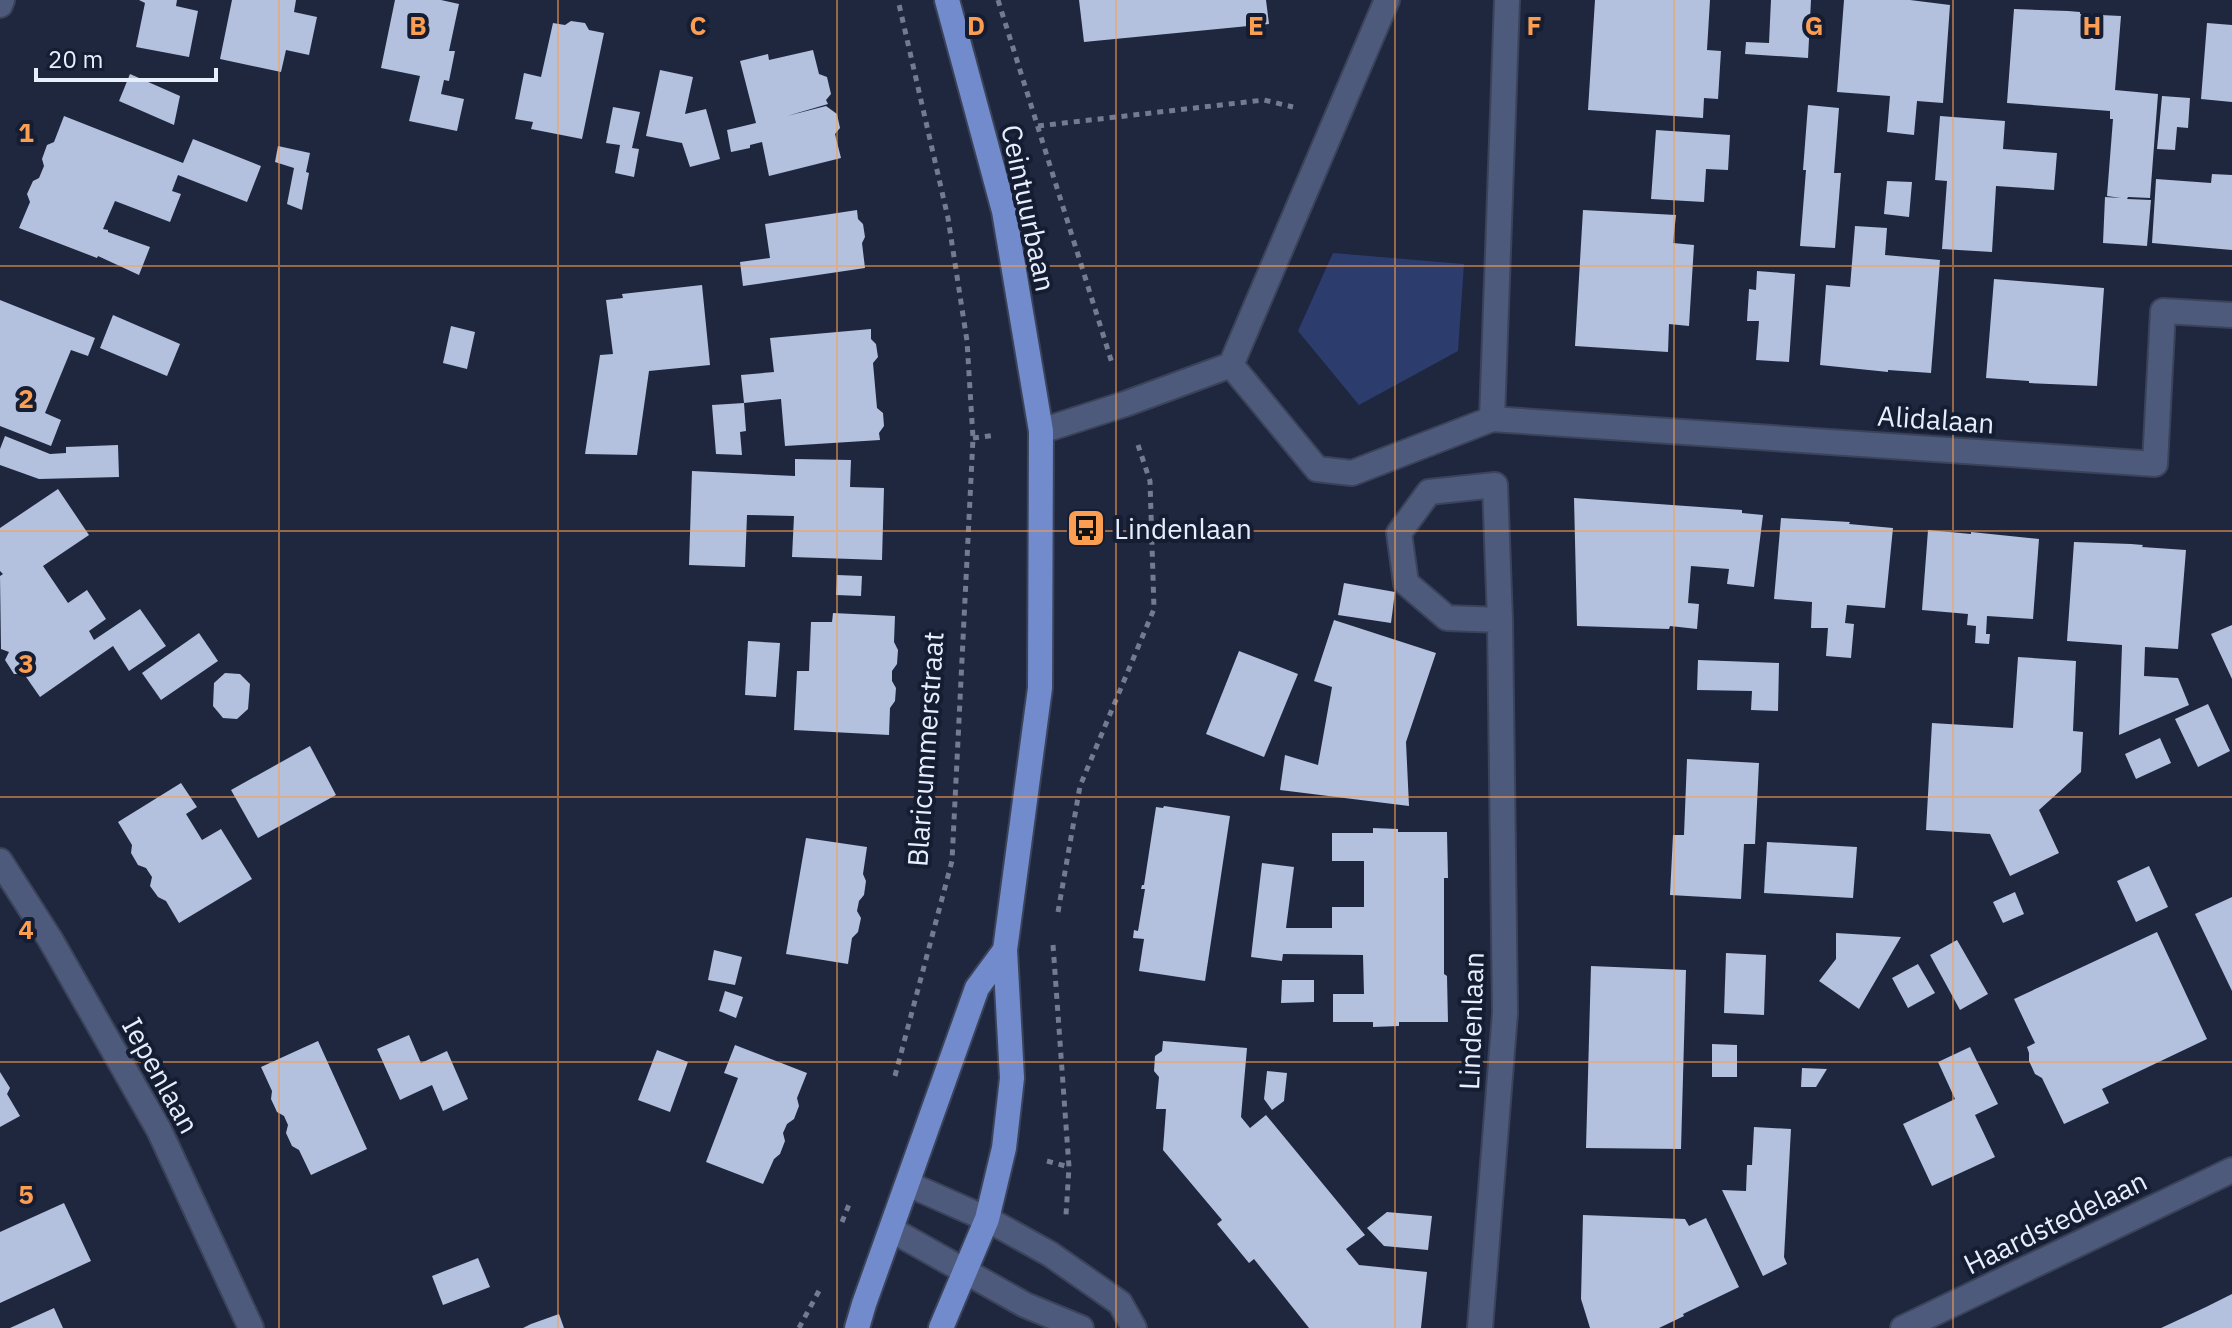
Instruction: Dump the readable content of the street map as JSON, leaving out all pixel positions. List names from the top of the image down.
{
  "streets": {
    "main road": ["Ceintuurbaan"],
    "street": [
      "Alidalaan",
      "Lindenlaan",
      "Iepenlaan",
      "Haardstedelaan"
    ],
    "path": ["Blaricummerstraat"]
  },
  "places": {
    "bus stop": ["Lindenlaan"]
  },
  "scale_bar": "20 m",
  "grid": {
    "columns": [
      "B",
      "C",
      "D",
      "E",
      "F",
      "G",
      "H"
    ],
    "rows": [
      "1",
      "2",
      "3",
      "4",
      "5"
    ]
  }
}
